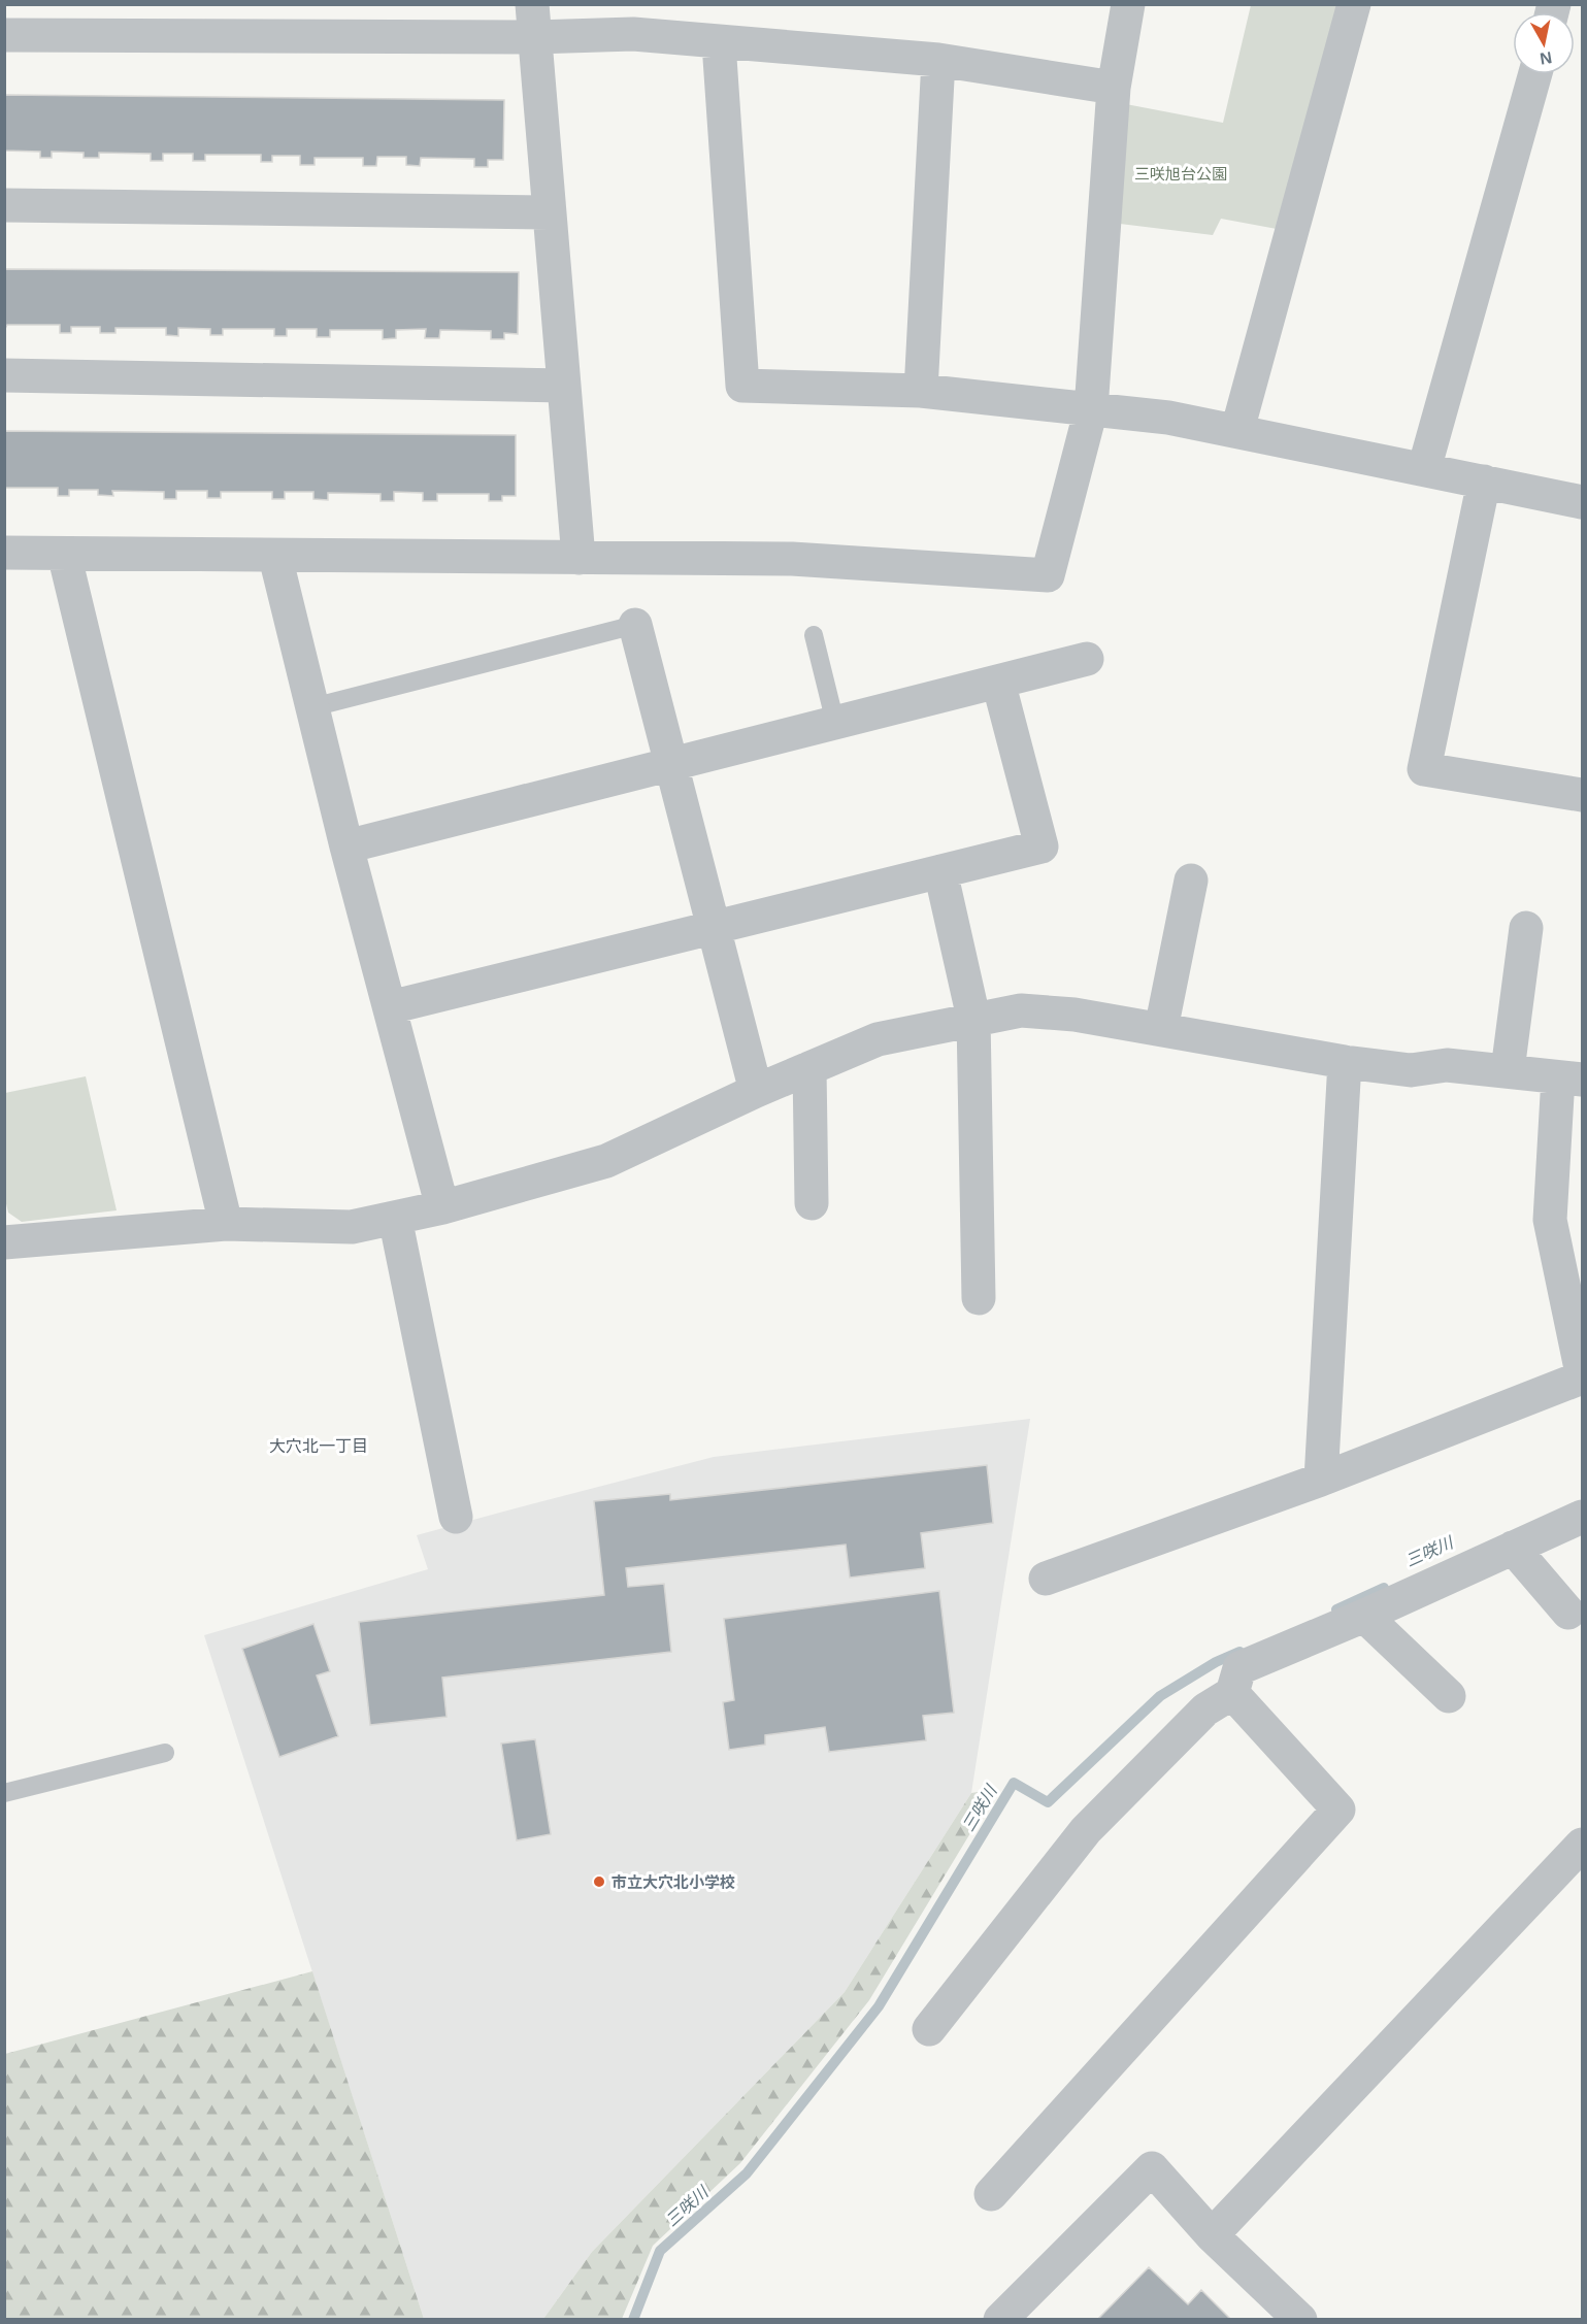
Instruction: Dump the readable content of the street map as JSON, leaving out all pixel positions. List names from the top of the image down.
{
  "districts": ["大穴北一丁目"],
  "water": ["三咲川"],
  "parks": ["三咲旭台公園"],
  "places": ["市立大穴北小学校"],
  "north": "bottom"
}
